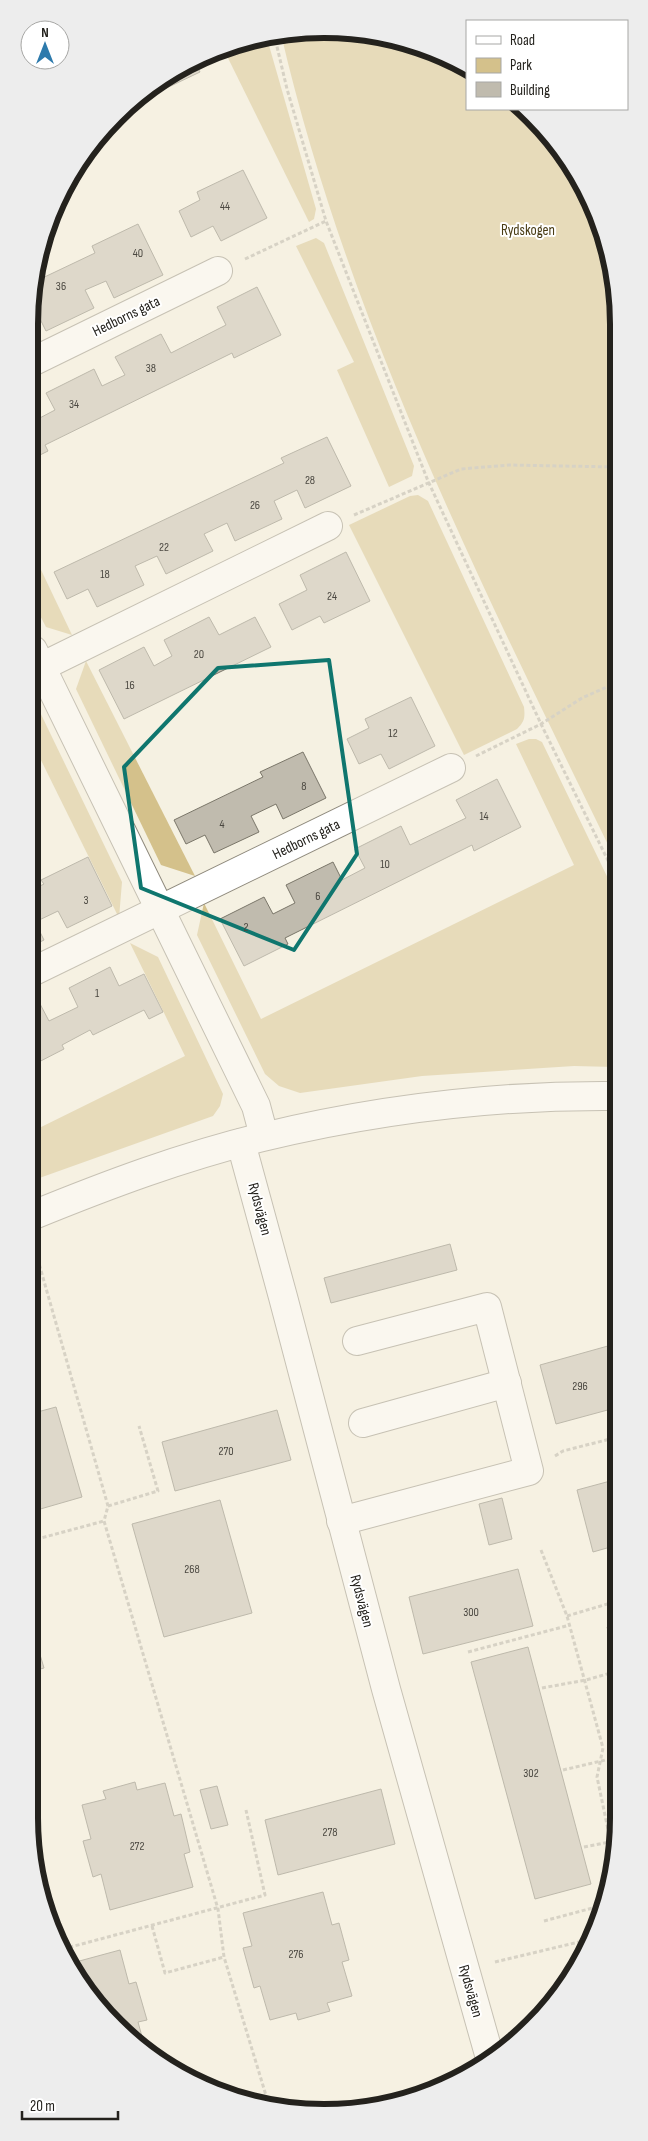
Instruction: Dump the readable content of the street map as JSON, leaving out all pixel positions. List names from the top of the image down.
{
  "streets": {
    "street": ["Hedborns gata", "Rydsvägen"]
  },
  "parks": ["Rydskogen"],
  "house_numbers": [
    "44",
    "40",
    "36",
    "38",
    "34",
    "28",
    "26",
    "22",
    "18",
    "24",
    "20",
    "16",
    "12",
    "8",
    "14",
    "4",
    "10",
    "6",
    "3",
    "2",
    "1",
    "296",
    "270",
    "268",
    "300",
    "302",
    "278",
    "272",
    "276"
  ],
  "legend": ["Road", "Park", "Building"],
  "scale_bar": "20 m",
  "north": "top"
}
